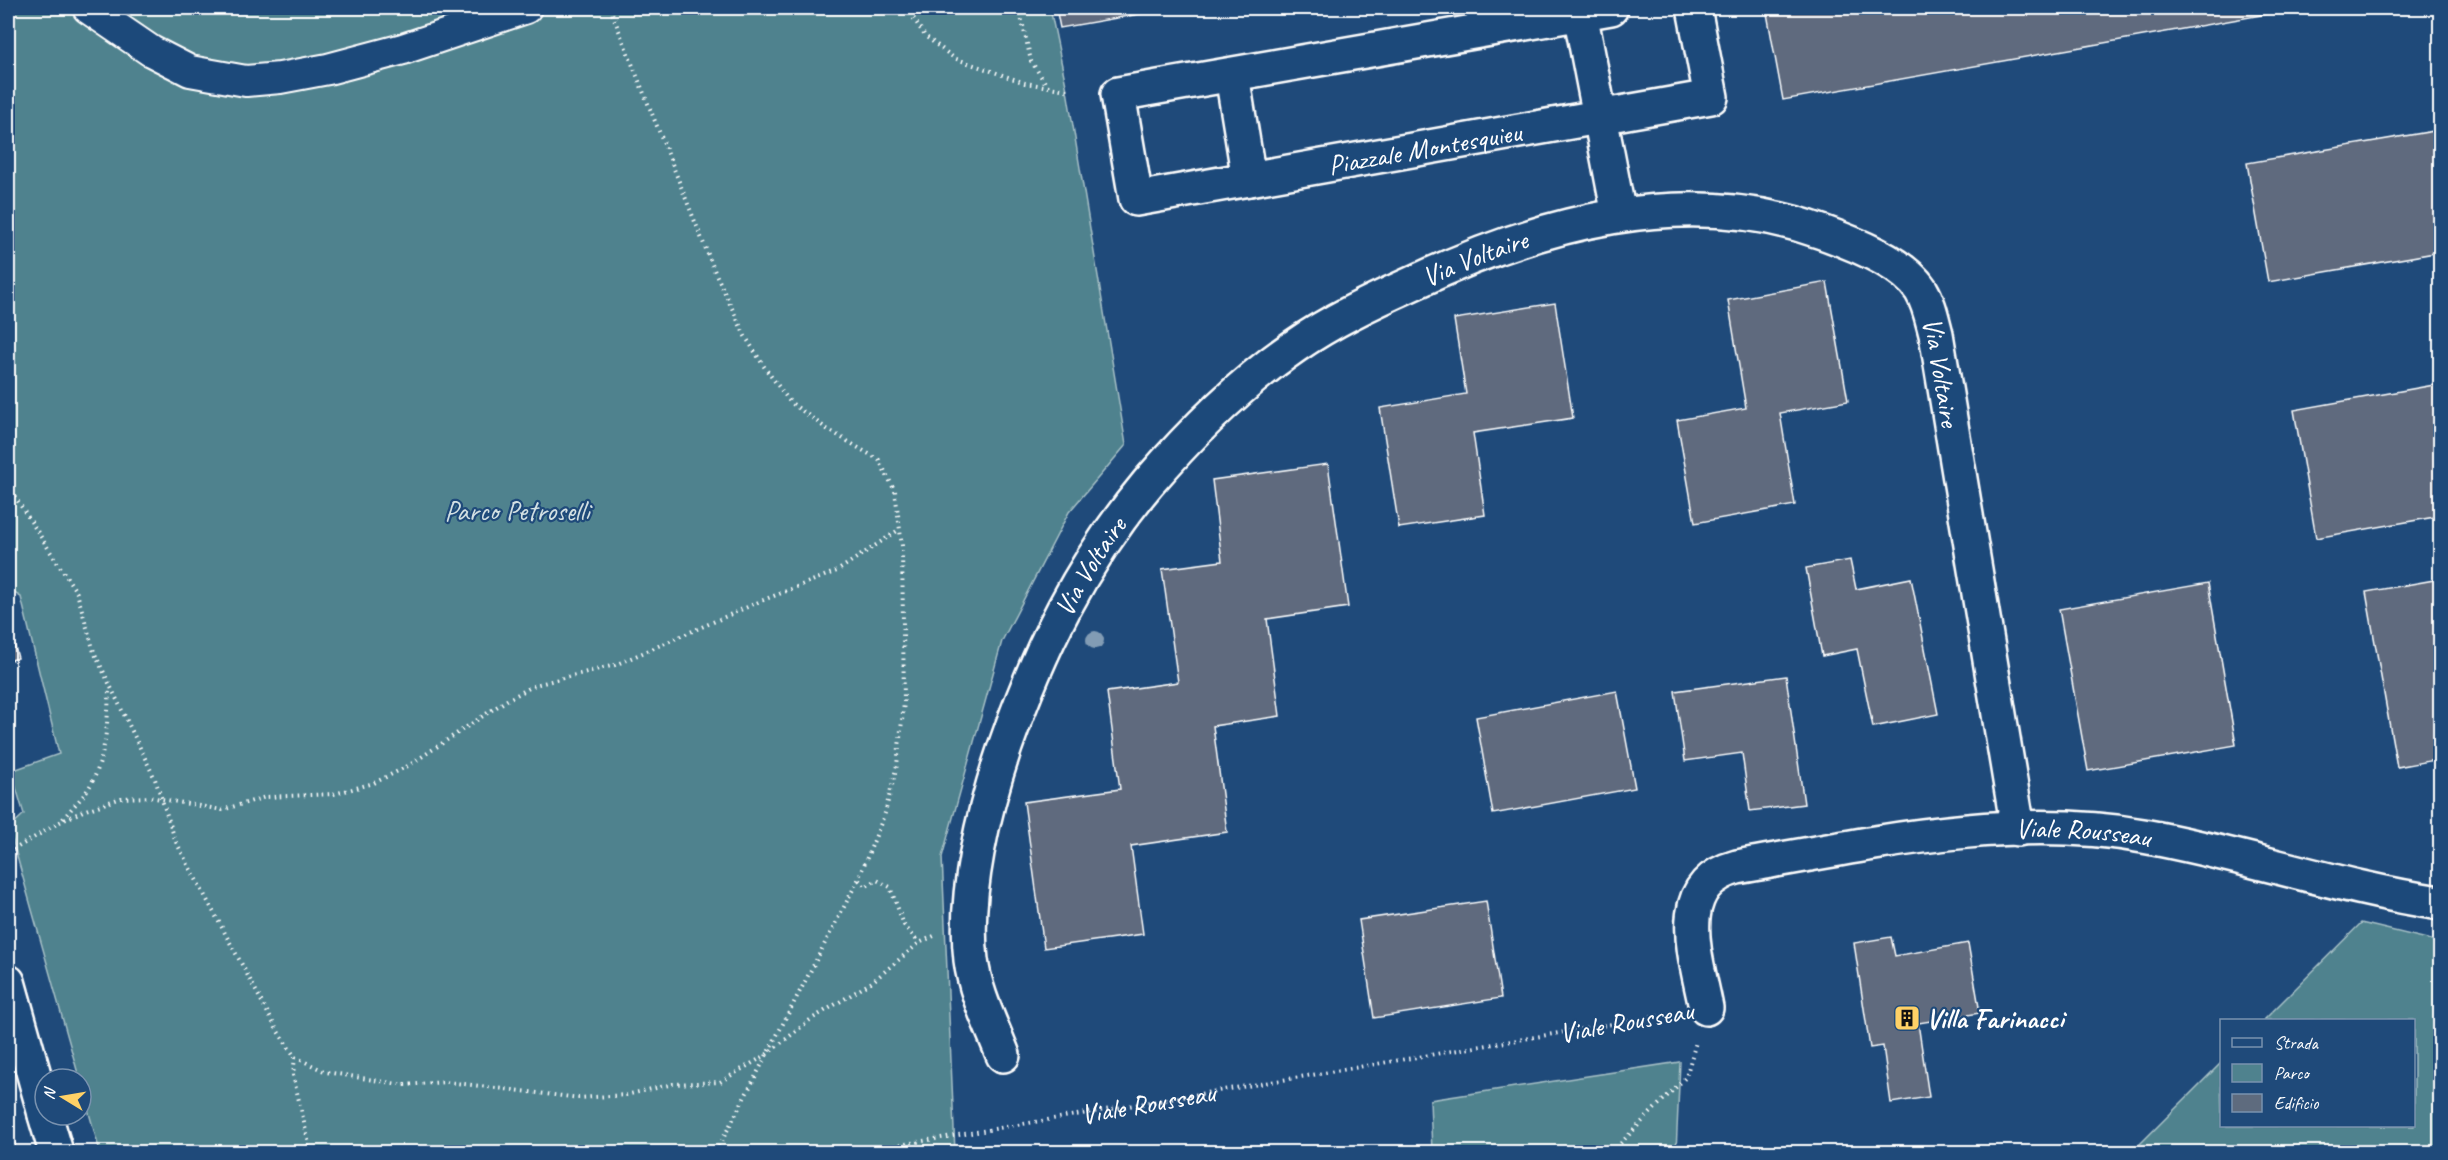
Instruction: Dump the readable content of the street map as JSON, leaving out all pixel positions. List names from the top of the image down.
{
  "streets": {
    "street": ["Piazzale Montesquieu", "Via Voltaire", "Viale Rousseau"]
  },
  "crossings": [
    ["Piazzale Montesquieu", "Via Voltaire"],
    ["Via Voltaire", "Viale Rousseau"]
  ],
  "parks": ["Parco Petroselli"],
  "places": {
    "building": ["Villa Farinacci"]
  },
  "legend": ["Strada", "Parco", "Edificio"],
  "north": "left"
}
